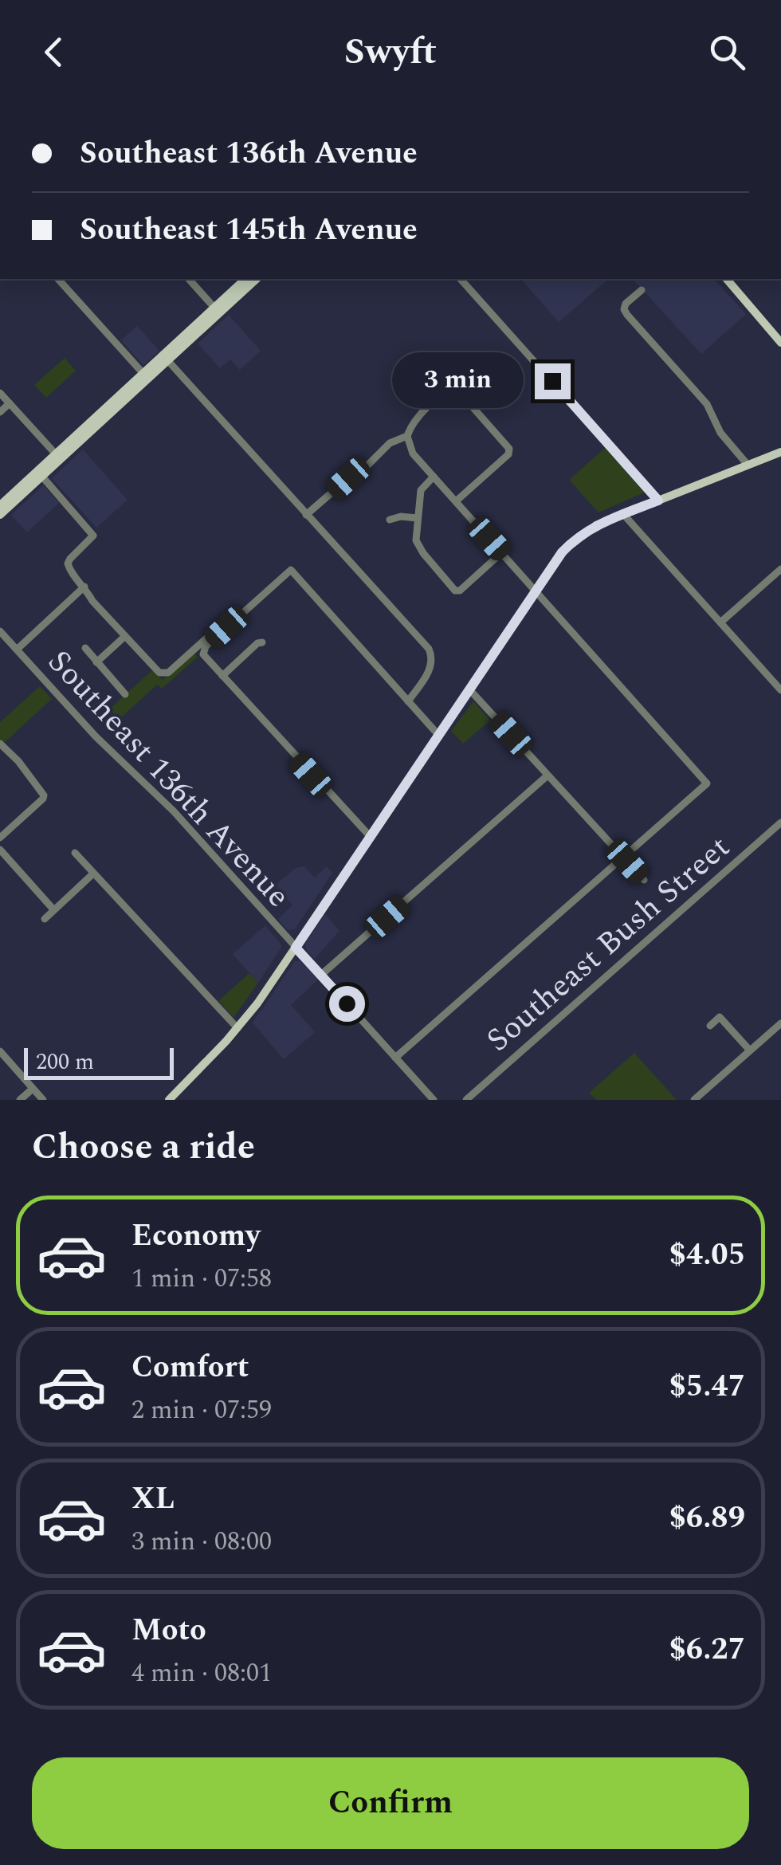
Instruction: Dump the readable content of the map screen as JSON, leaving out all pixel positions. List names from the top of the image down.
{
  "streets": {
    "street": ["Southeast 136th Avenue", "Southeast Bush Street"]
  },
  "scale_bar": "200 m",
  "page": {
    "header": "Swyft",
    "banner": ["Southeast 136th Avenue", "Southeast 145th Avenue"],
    "bubble": "3 min",
    "scale": "200 m",
    "heading": "Choose a ride",
    "list": [
      {
        "name": "Economy",
        "note": "1 min · 07:58",
        "value": "$4.05"
      },
      {
        "name": "Comfort",
        "note": "2 min · 07:59",
        "value": "$5.47"
      },
      {
        "name": "XL",
        "note": "3 min · 08:00",
        "value": "$6.89"
      },
      {
        "name": "Moto",
        "note": "4 min · 08:01",
        "value": "$6.27"
      }
    ],
    "buttons": "Confirm"
  }
}
